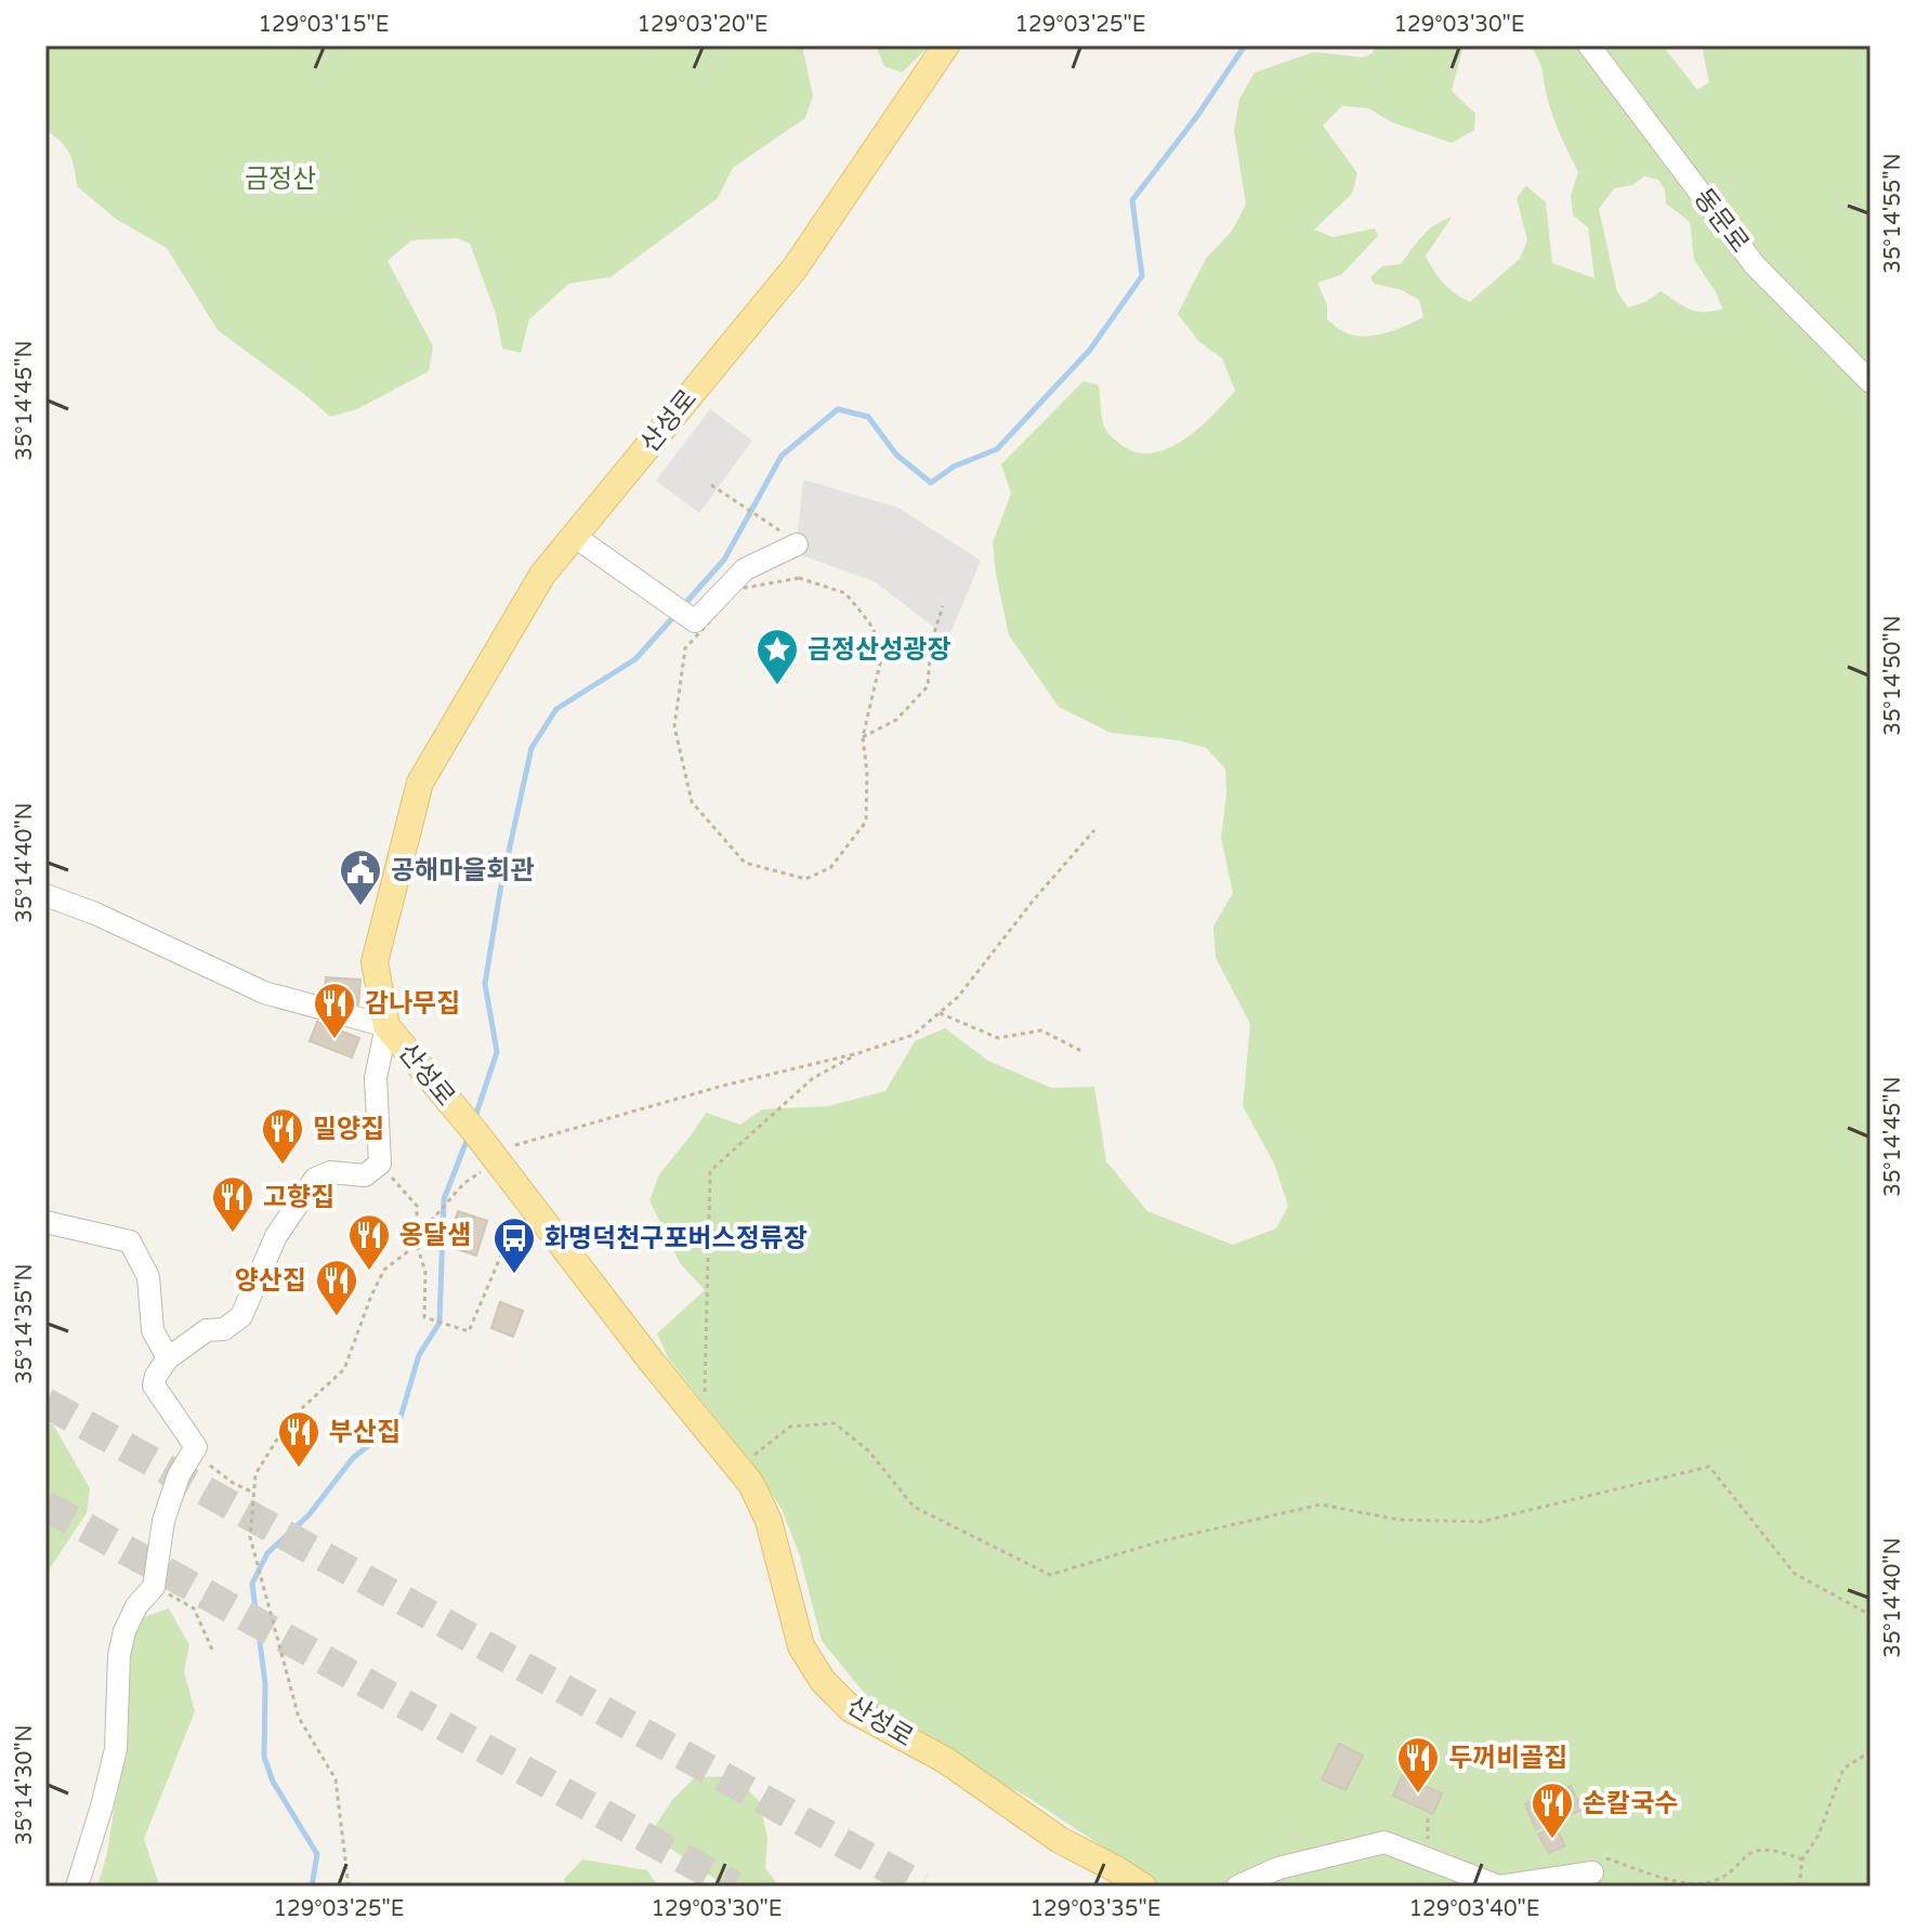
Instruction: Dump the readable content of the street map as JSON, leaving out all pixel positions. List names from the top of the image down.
{
  "streets": {
    "main road": ["산성로"],
    "street": ["동문로"]
  },
  "parks": ["금정산"],
  "places": {
    "place": ["금정산성광장"],
    "public building": ["공해마을회관"],
    "restaurant": [
      "감나무집",
      "밀양집",
      "고향집",
      "옹달샘",
      "양산집",
      "부산집",
      "두꺼비골집",
      "손칼국수"
    ],
    "bus stop": ["화명덕천구포버스정류장"]
  },
  "coordinates": [
    "129°03'15\"E",
    "129°03'20\"E",
    "129°03'25\"E",
    "129°03'30\"E",
    "35°14'55\"N",
    "35°14'45\"N",
    "35°14'50\"N",
    "35°14'40\"N",
    "35°14'35\"N",
    "35°14'30\"N",
    "129°03'35\"E",
    "129°03'40\"E"
  ]
}
